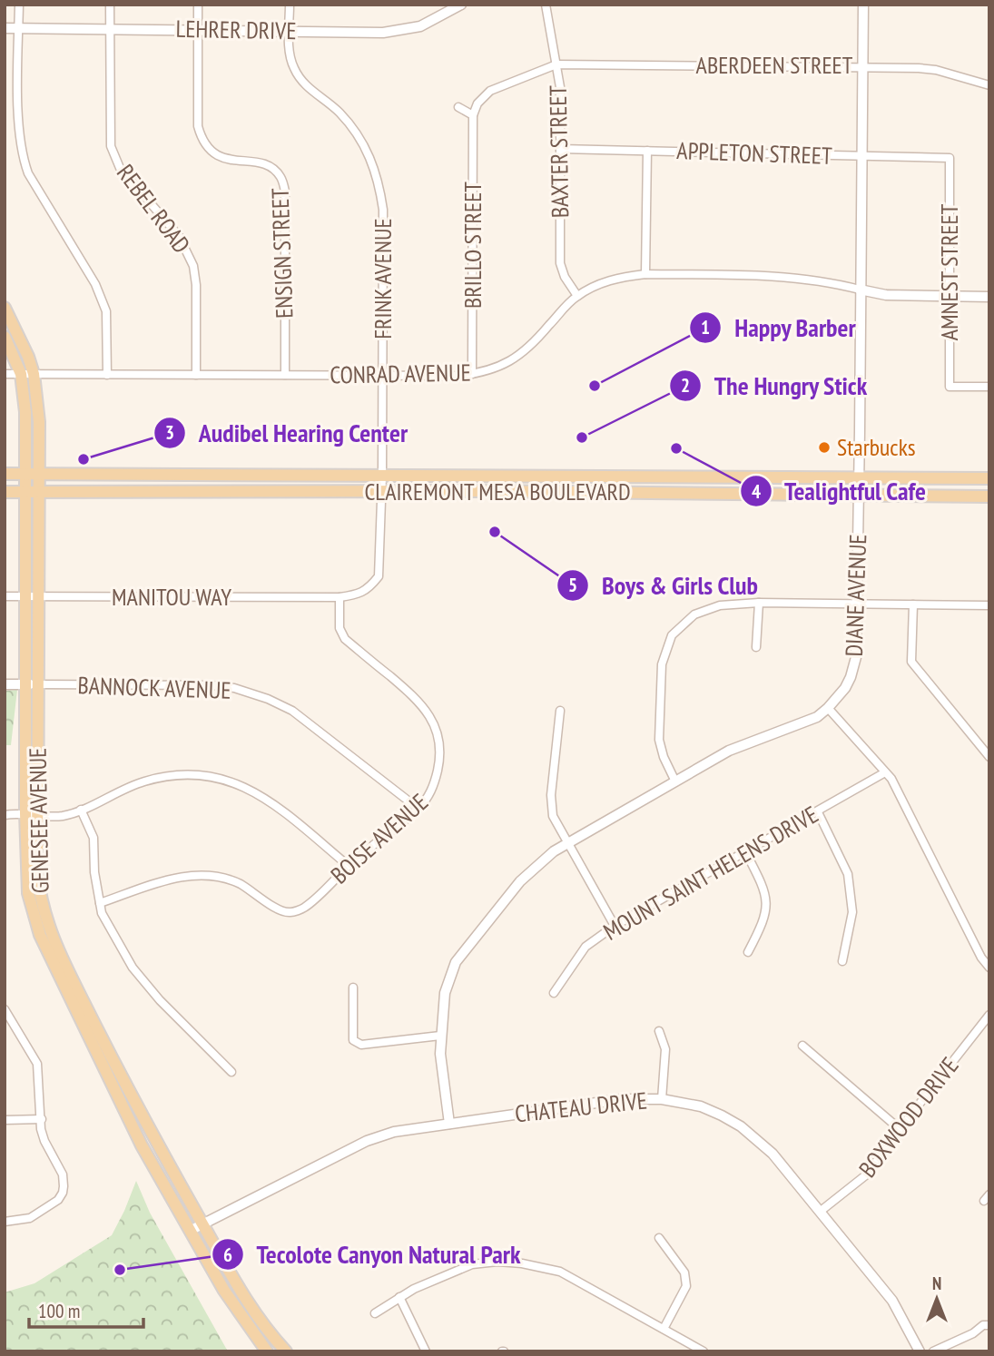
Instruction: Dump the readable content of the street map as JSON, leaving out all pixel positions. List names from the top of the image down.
{
  "streets": {
    "main road": ["CLAIREMONT MESA BOULEVARD", "GENESEE AVENUE"],
    "street": [
      "LEHRER DRIVE",
      "ABERDEEN STREET",
      "BAXTER STREET",
      "APPLETON STREET",
      "REBEL ROAD",
      "BRILLO STREET",
      "ENSIGN STREET",
      "AMNEST STREET",
      "FRINK AVENUE",
      "CONRAD AVENUE",
      "DIANE AVENUE",
      "MANITOU WAY",
      "BANNOCK AVENUE",
      "BOISE AVENUE",
      "MOUNT SAINT HELENS DRIVE",
      "CHATEAU DRIVE",
      "BOXWOOD DRIVE"
    ]
  },
  "crossings": [
    ["LEHRER DRIVE", "REBEL ROAD"],
    ["LEHRER DRIVE", "ENSIGN STREET"],
    ["LEHRER DRIVE", "FRINK AVENUE"],
    ["ABERDEEN STREET", "BAXTER STREET"],
    ["ABERDEEN STREET", "DIANE AVENUE"],
    ["BAXTER STREET", "APPLETON STREET"],
    ["BAXTER STREET", "CONRAD AVENUE"],
    ["APPLETON STREET", "AMNEST STREET"],
    ["APPLETON STREET", "DIANE AVENUE"],
    ["REBEL ROAD", "CONRAD AVENUE"],
    ["BRILLO STREET", "CONRAD AVENUE"],
    ["ENSIGN STREET", "CONRAD AVENUE"],
    ["AMNEST STREET", "CONRAD AVENUE"],
    ["FRINK AVENUE", "CONRAD AVENUE"],
    ["FRINK AVENUE", "CLAIREMONT MESA BOULEVARD"],
    ["FRINK AVENUE", "MANITOU WAY"],
    ["FRINK AVENUE", "BOISE AVENUE"],
    ["CONRAD AVENUE", "DIANE AVENUE"],
    ["CONRAD AVENUE", "GENESEE AVENUE"],
    ["CLAIREMONT MESA BOULEVARD", "DIANE AVENUE"],
    ["CLAIREMONT MESA BOULEVARD", "GENESEE AVENUE"],
    ["DIANE AVENUE", "CHATEAU DRIVE"],
    ["MANITOU WAY", "GENESEE AVENUE"],
    ["MANITOU WAY", "BOISE AVENUE"],
    ["BANNOCK AVENUE", "GENESEE AVENUE"],
    ["BANNOCK AVENUE", "BOISE AVENUE"],
    ["GENESEE AVENUE", "CHATEAU DRIVE"],
    ["CHATEAU DRIVE", "BOXWOOD DRIVE"]
  ],
  "places": [
    "Happy Barber",
    "The Hungry Stick",
    "Starbucks",
    "Tealightful Cafe",
    "Audibel Hearing Center",
    "Boys & Girls Club",
    "Tecolote Canyon Natural Park"
  ],
  "scale_bar": "100 m",
  "north": "top"
}
